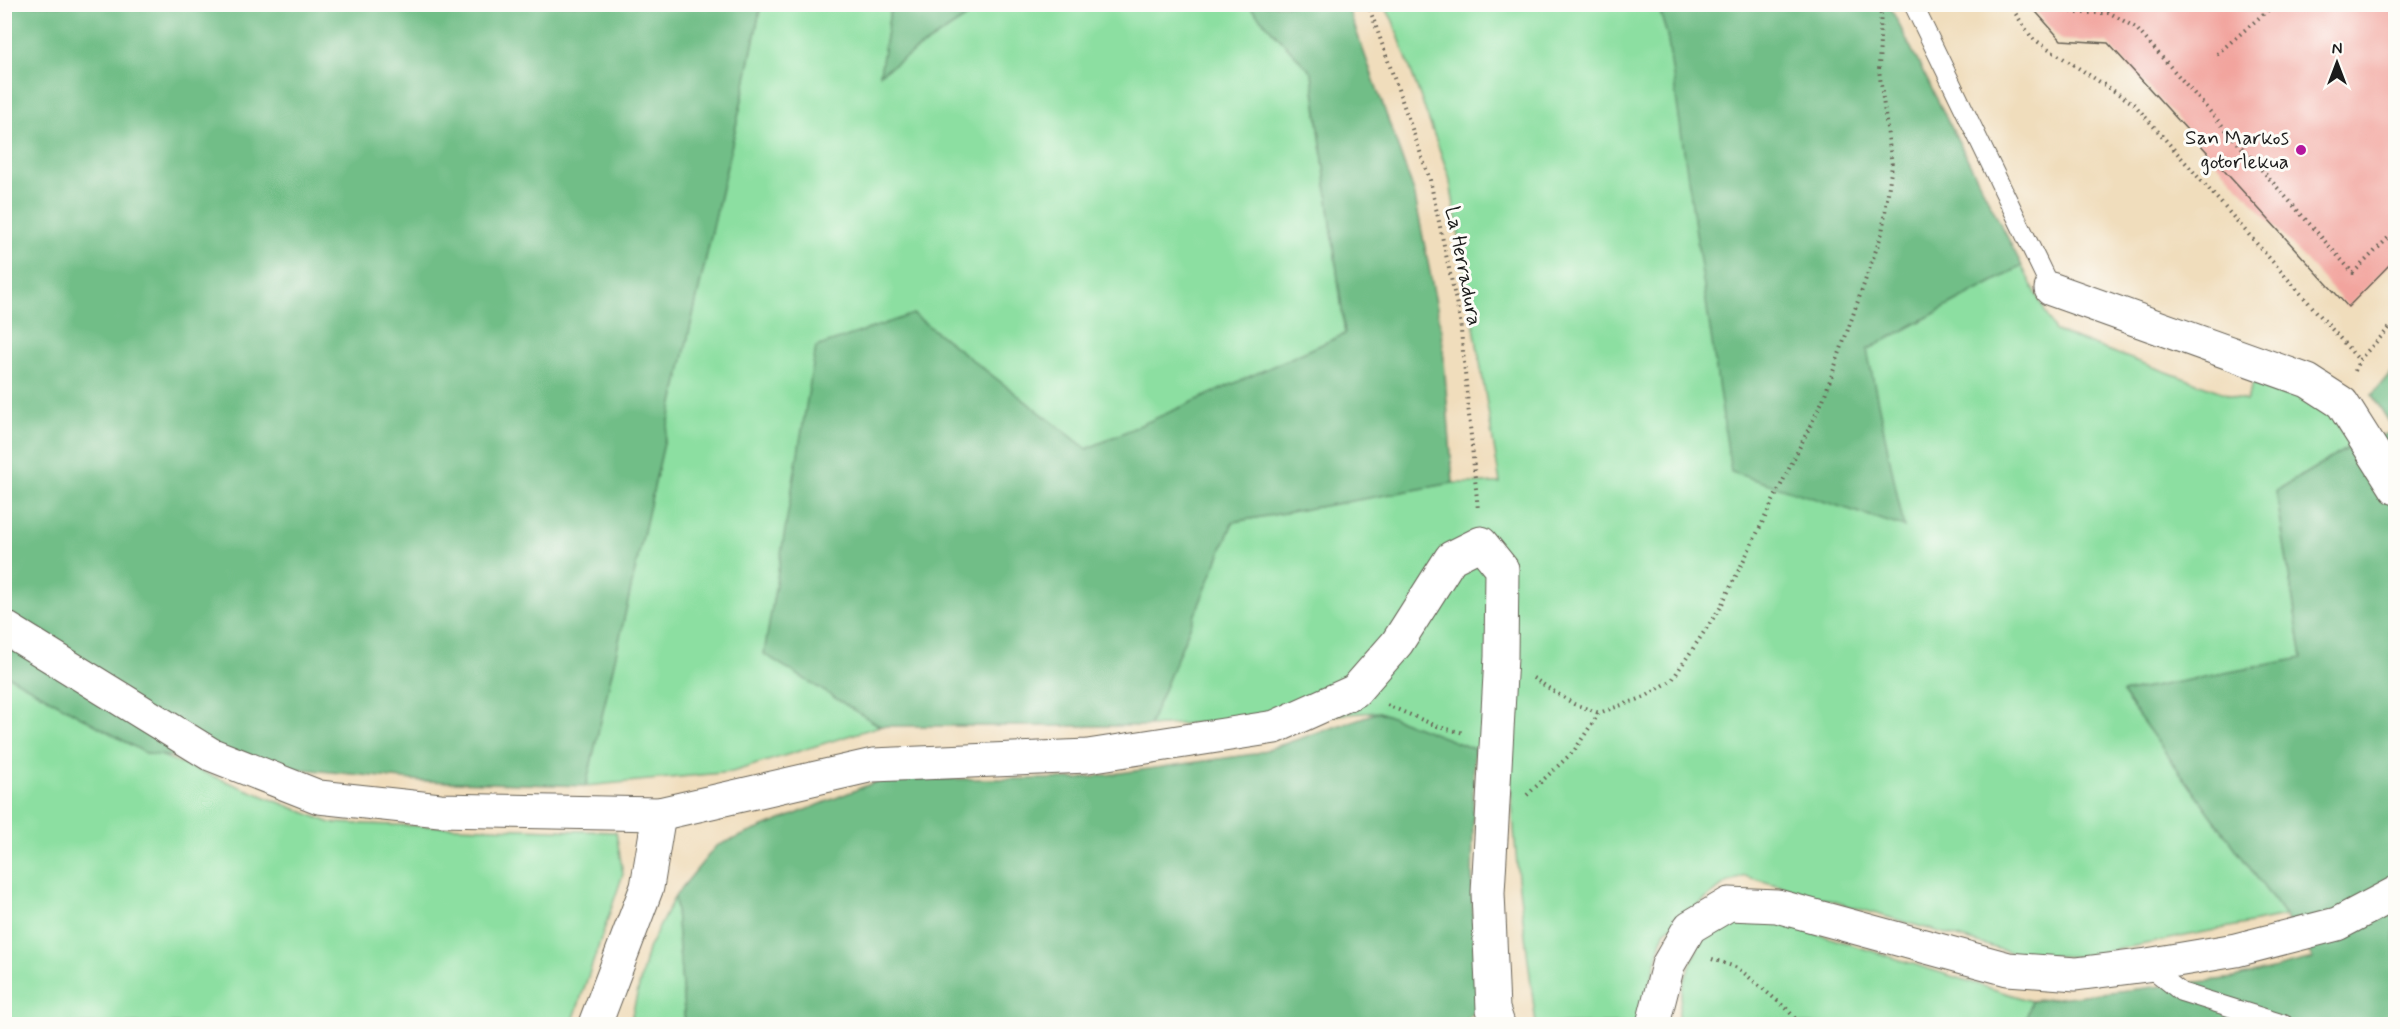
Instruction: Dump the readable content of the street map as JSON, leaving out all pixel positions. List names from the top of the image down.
{
  "streets": {
    "path": ["La Herradura"]
  },
  "places": ["San Markos gotorlekua"],
  "north": "top"
}
